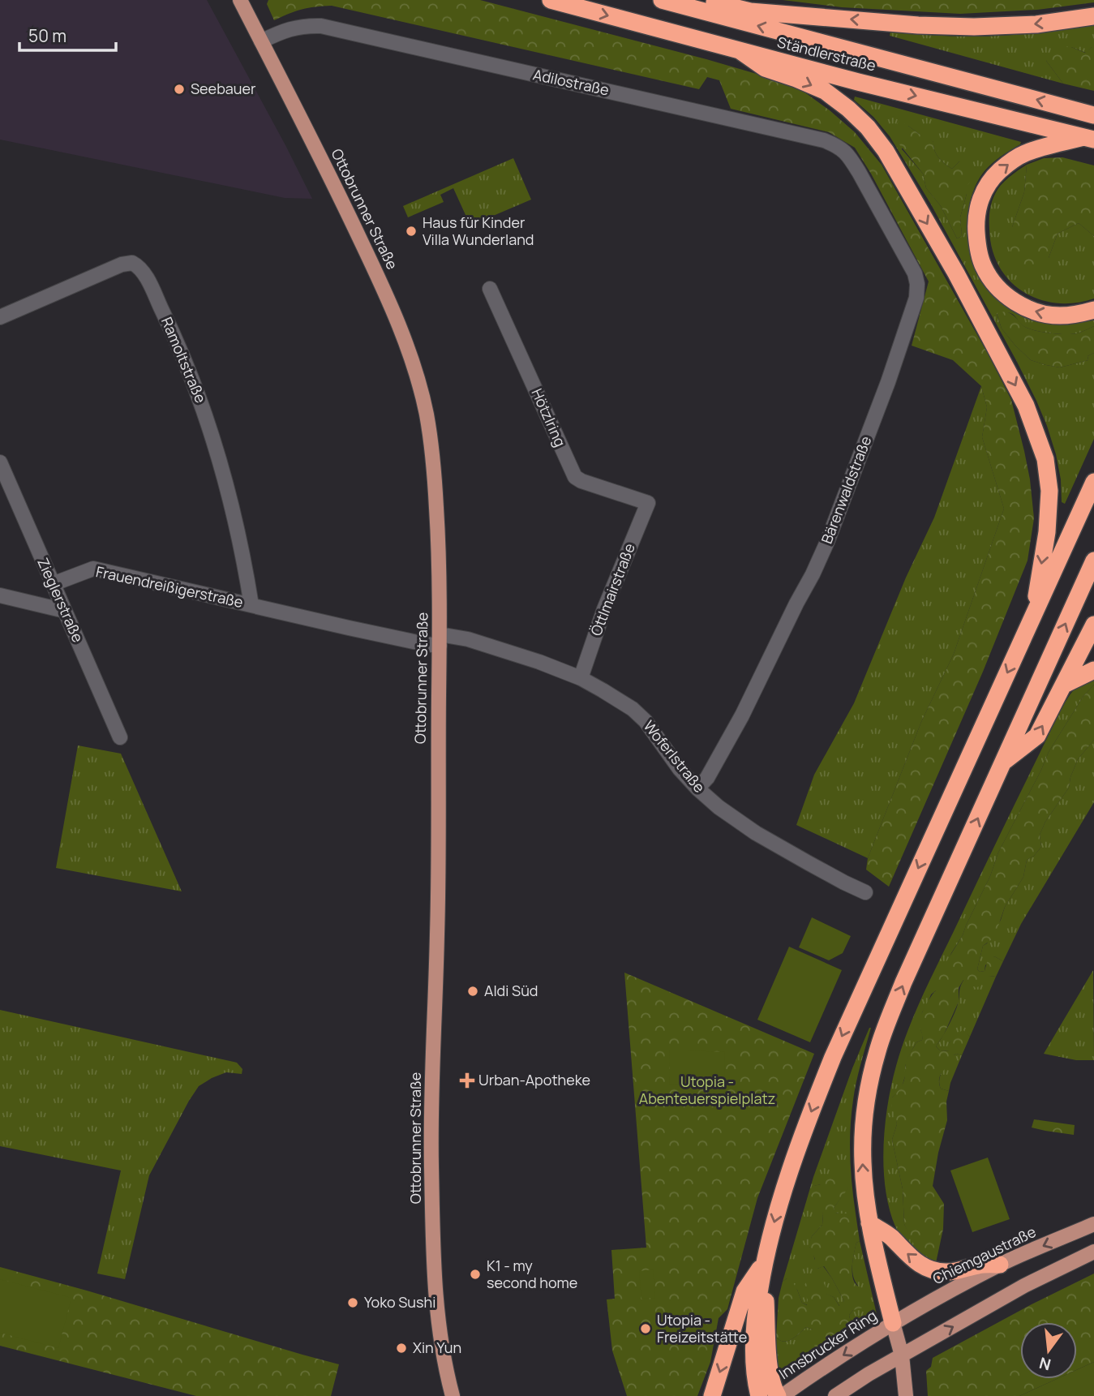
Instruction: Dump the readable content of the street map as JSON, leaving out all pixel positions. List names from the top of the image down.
{
  "streets": {
    "highway": ["Ständlerstraße"],
    "main road": ["Ottobrunner Straße", "Chiemgaustraße", "Innsbrucker Ring"],
    "street": [
      "Adilostraße",
      "Ramoltstraße",
      "Hötzlring",
      "Bärenwaldstraße",
      "Frauendreißigerstraße",
      "Öttlmairstraße",
      "Zieglerstraße",
      "Woferlstraße"
    ]
  },
  "crossings": [
    ["Adilostraße", "Ottobrunner Straße"],
    ["Adilostraße", "Bärenwaldstraße"],
    ["Ottobrunner Straße", "Frauendreißigerstraße"],
    ["Ottobrunner Straße", "Woferlstraße"],
    ["Ramoltstraße", "Frauendreißigerstraße"],
    ["Hötzlring", "Öttlmairstraße"],
    ["Bärenwaldstraße", "Woferlstraße"],
    ["Frauendreißigerstraße", "Zieglerstraße"],
    ["Frauendreißigerstraße", "Woferlstraße"],
    ["Öttlmairstraße", "Woferlstraße"],
    ["Chiemgaustraße", "Innsbrucker Ring"]
  ],
  "parks": ["Utopia - Abenteuerspielplatz"],
  "places": {
    "other": [
      "Seebauer",
      "Haus für Kinder Villa Wunderland",
      "Aldi Süd",
      "K1 - my second home",
      "Yoko Sushi",
      "Utopia - Freizeitstätte",
      "Xin Yun"
    ],
    "health": ["Urban-Apotheke"]
  },
  "scale_bar": "50 m",
  "north": "bottom"
}
